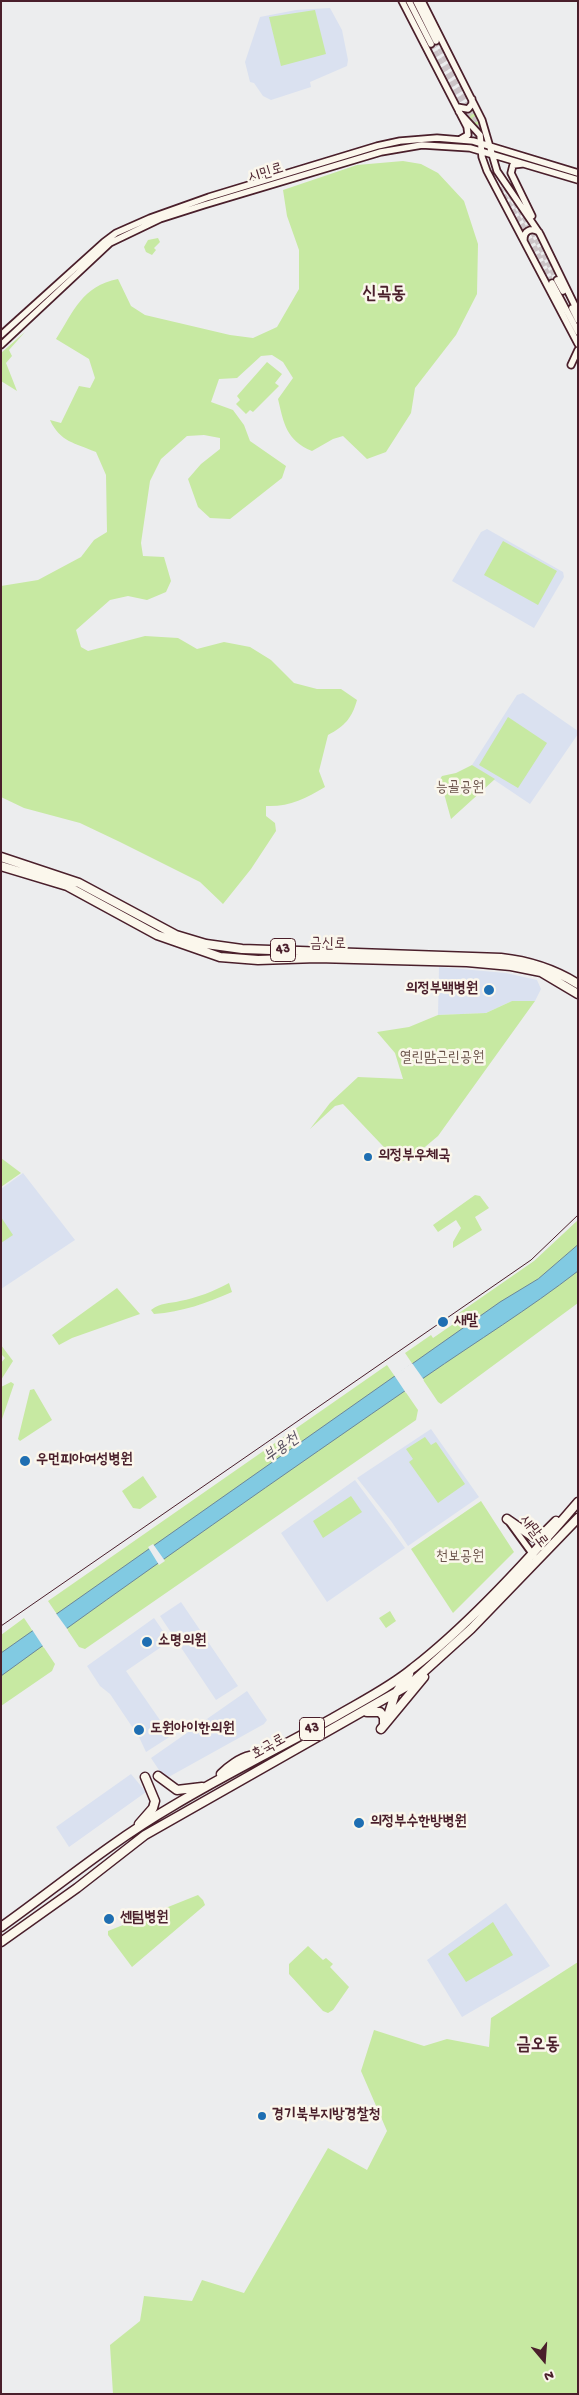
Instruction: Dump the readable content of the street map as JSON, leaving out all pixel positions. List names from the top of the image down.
{
  "streets": {
    "main road": ["금신로", "43", "호국로"],
    "street": ["시민로", "새말로"]
  },
  "crossings": [
    ["새말로", "호국로"]
  ],
  "districts": ["신곡동", "금오동"],
  "water": ["부용천"],
  "parks": ["능골공원", "열린맘근린공원", "천보공원"],
  "places": [
    "의정부백병원",
    "의정부우체국",
    "새말",
    "우먼피아여성병원",
    "소명의원",
    "도원아이한의원",
    "의정부수한방병원",
    "센텀병원",
    "경기북부지방경찰청"
  ],
  "north": "bottom"
}
